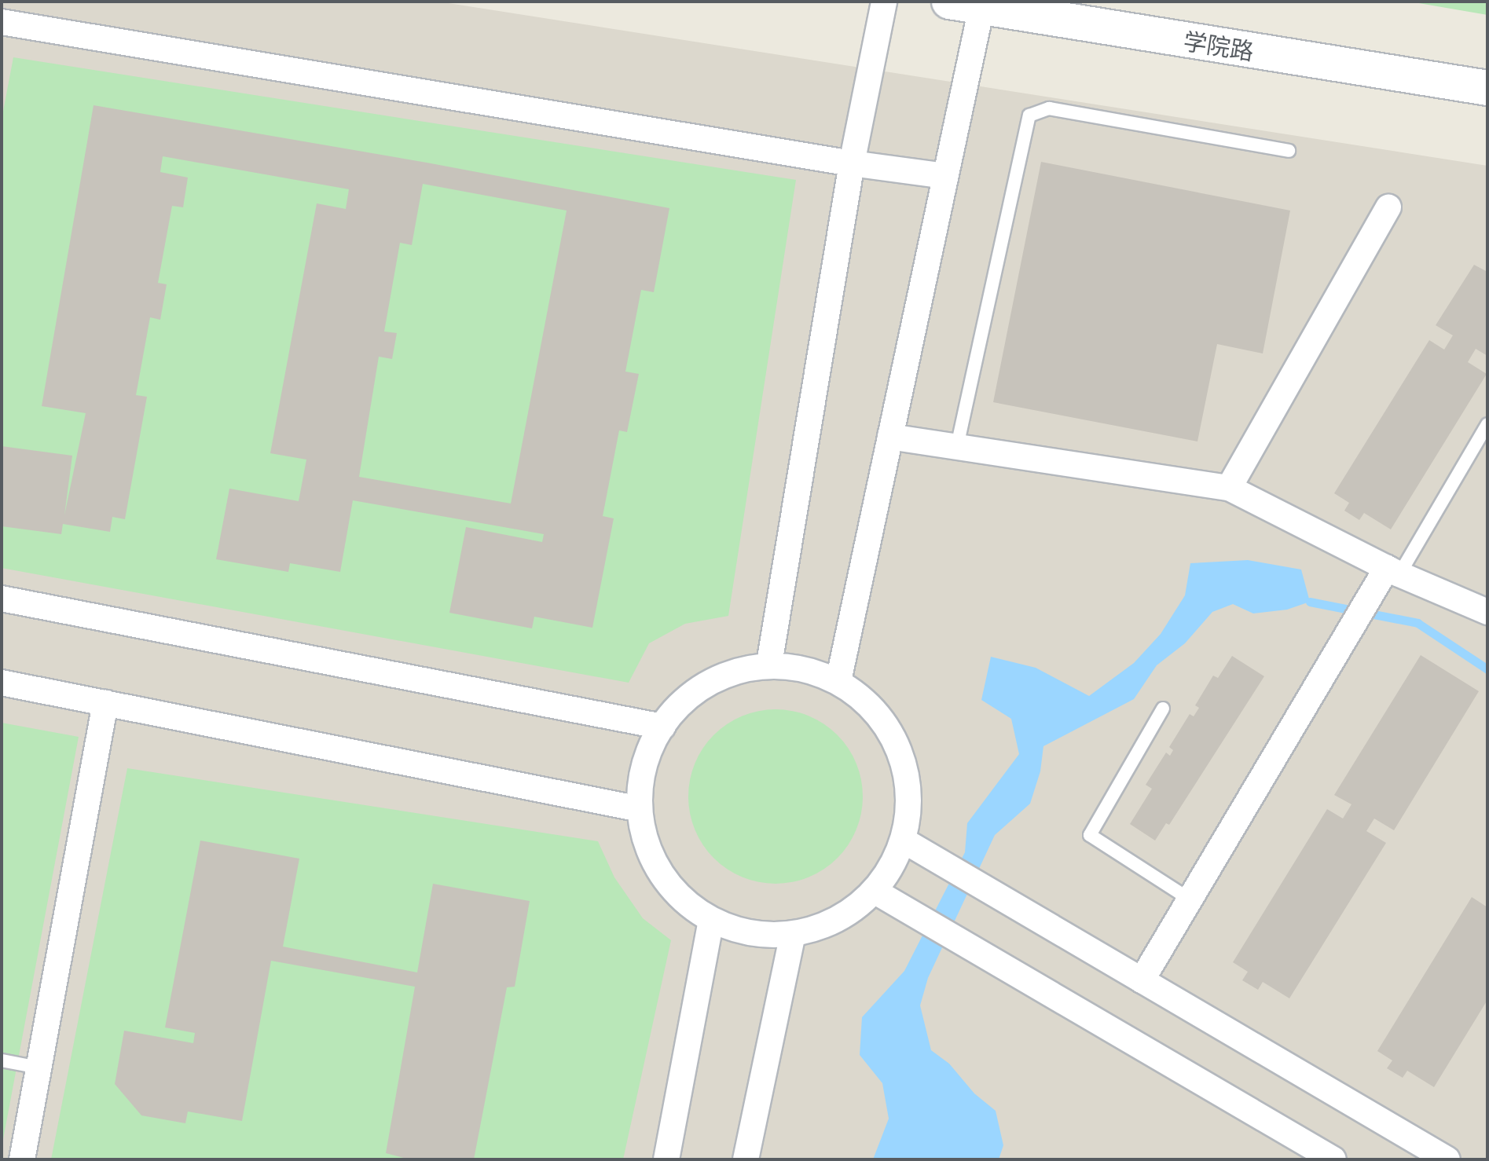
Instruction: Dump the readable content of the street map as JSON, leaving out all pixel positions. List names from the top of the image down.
{
  "streets": {
    "street": ["学院路"]
  }
}
